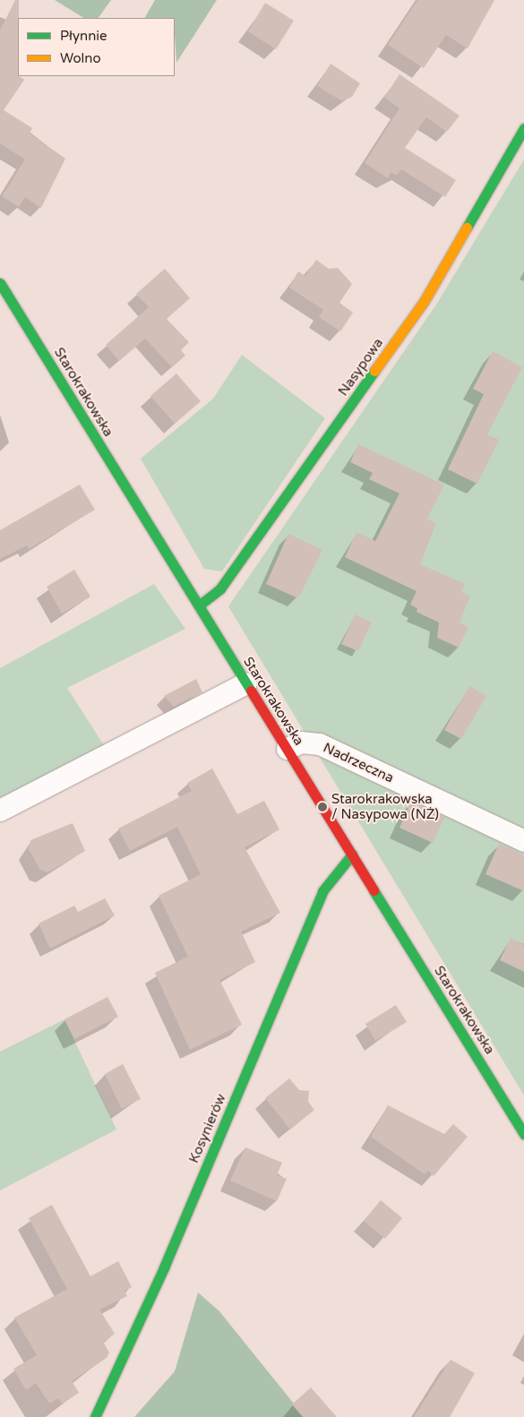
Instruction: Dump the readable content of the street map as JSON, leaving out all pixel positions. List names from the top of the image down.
{
  "streets": {
    "street": [
      "Nasypowa",
      "Starokrakowska",
      "Nadrzeczna",
      "Kosynierów"
    ]
  },
  "crossings": [
    ["Nasypowa", "Starokrakowska"],
    ["Starokrakowska", "Nadrzeczna"],
    ["Starokrakowska", "Kosynierów"]
  ],
  "places": ["Starokrakowska / Nasypowa (NŻ)"],
  "legend": ["Płynnie", "Wolno"]
}
